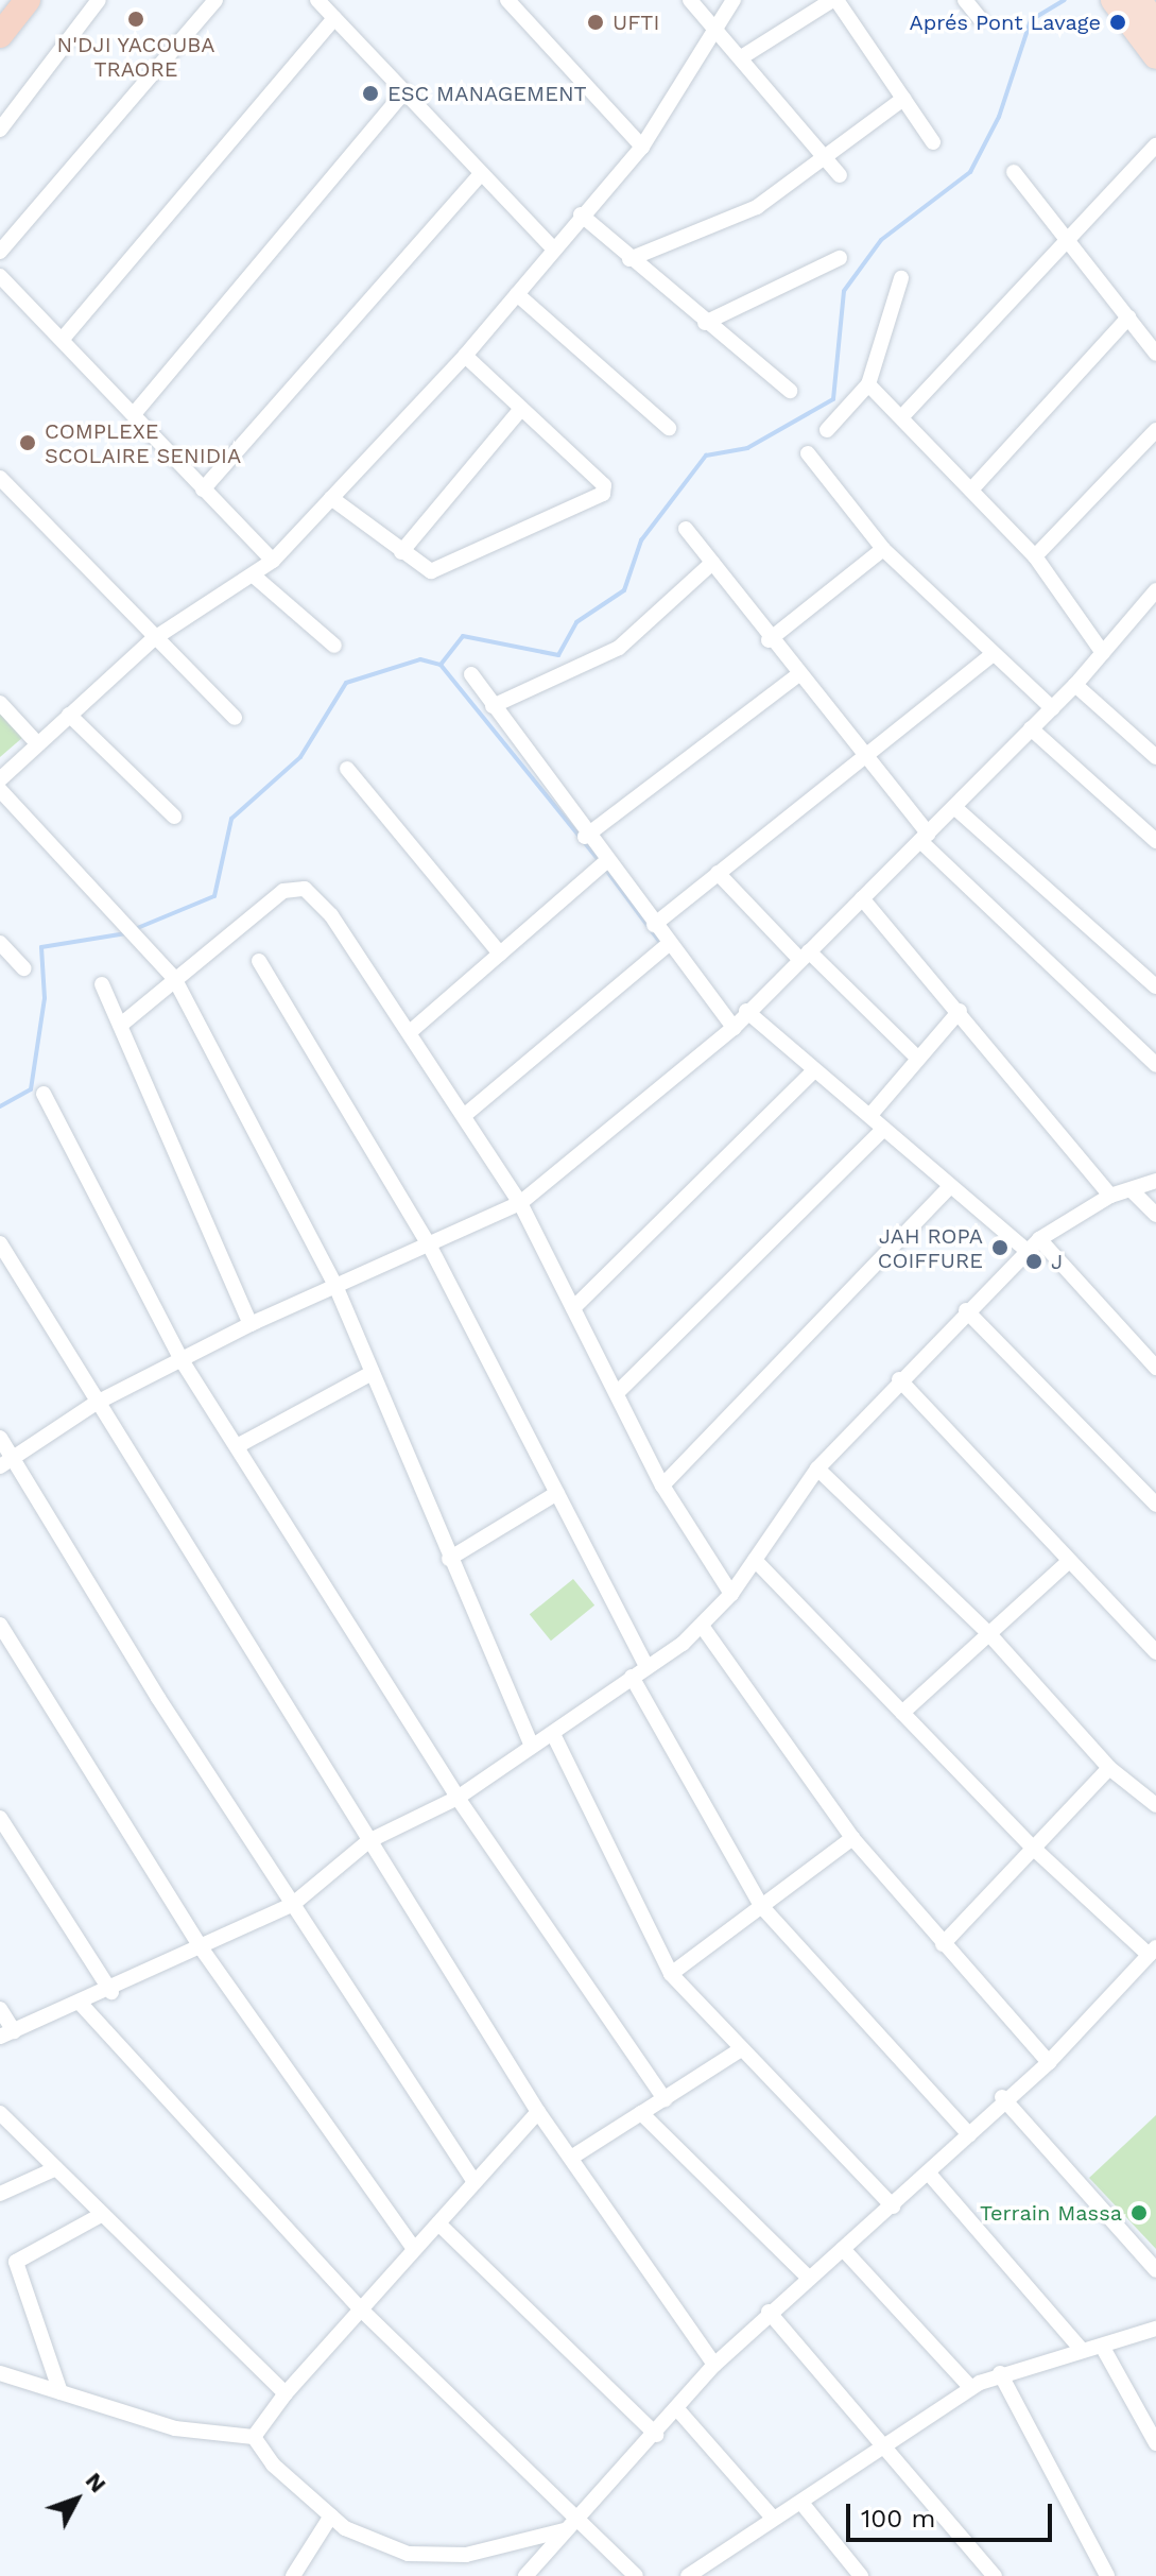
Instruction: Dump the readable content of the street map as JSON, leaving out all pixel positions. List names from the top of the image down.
{
  "places": [
    "N'DJI YACOUBA TRAORE",
    "UFTI",
    "Aprés Pont Lavage",
    "ESC MANAGEMENT",
    "COMPLEXE SCOLAIRE SENIDIA",
    "JAH ROPA COIFFURE",
    "J",
    "Terrain Massa"
  ],
  "scale_bar": "100 m",
  "north": "top right"
}
